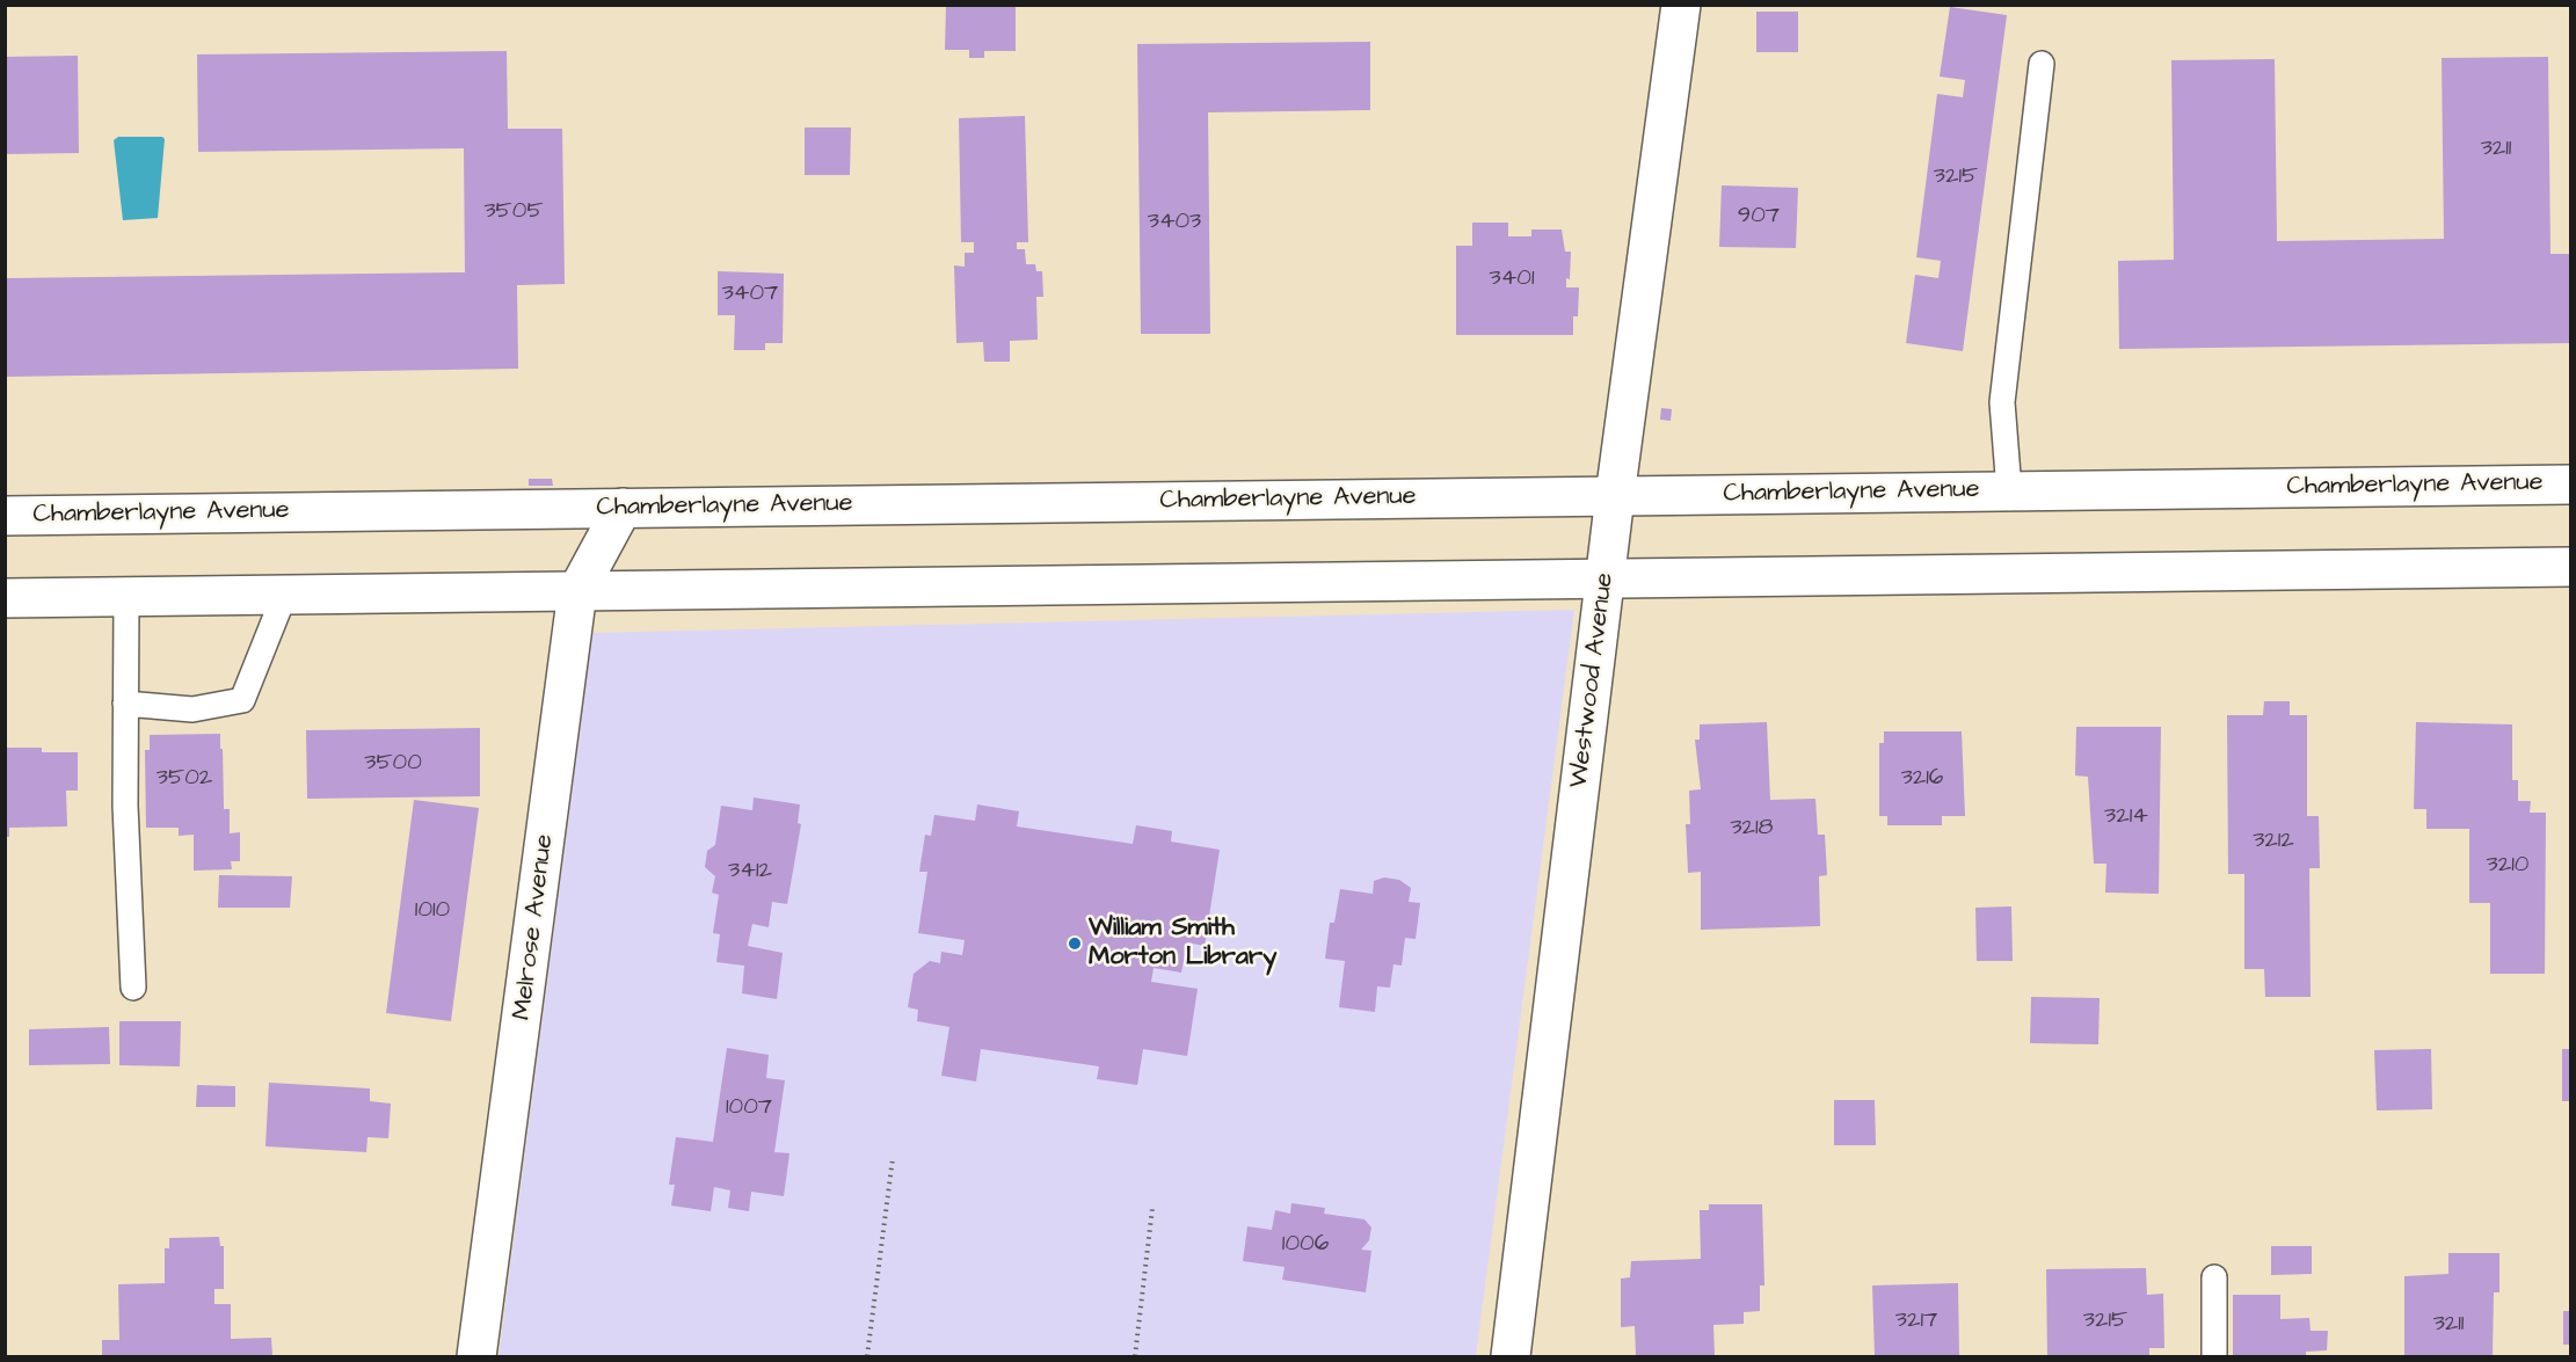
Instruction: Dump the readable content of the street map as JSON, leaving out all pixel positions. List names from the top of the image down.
{
  "streets": {
    "main road": ["Chamberlayne Avenue", "Westwood Avenue", "Melrose Avenue"]
  },
  "crossings": [
    ["Chamberlayne Avenue", "Westwood Avenue"],
    ["Chamberlayne Avenue", "Melrose Avenue"]
  ],
  "places": ["William Smith Morton Library"],
  "house_numbers": [
    "3211",
    "3215",
    "3505",
    "907",
    "3403",
    "3401",
    "3407",
    "3500",
    "3502",
    "3216",
    "3214",
    "3218",
    "3212",
    "3210",
    "3412",
    "1010",
    "1007",
    "1006",
    "3217",
    "3215",
    "3211"
  ]
}
